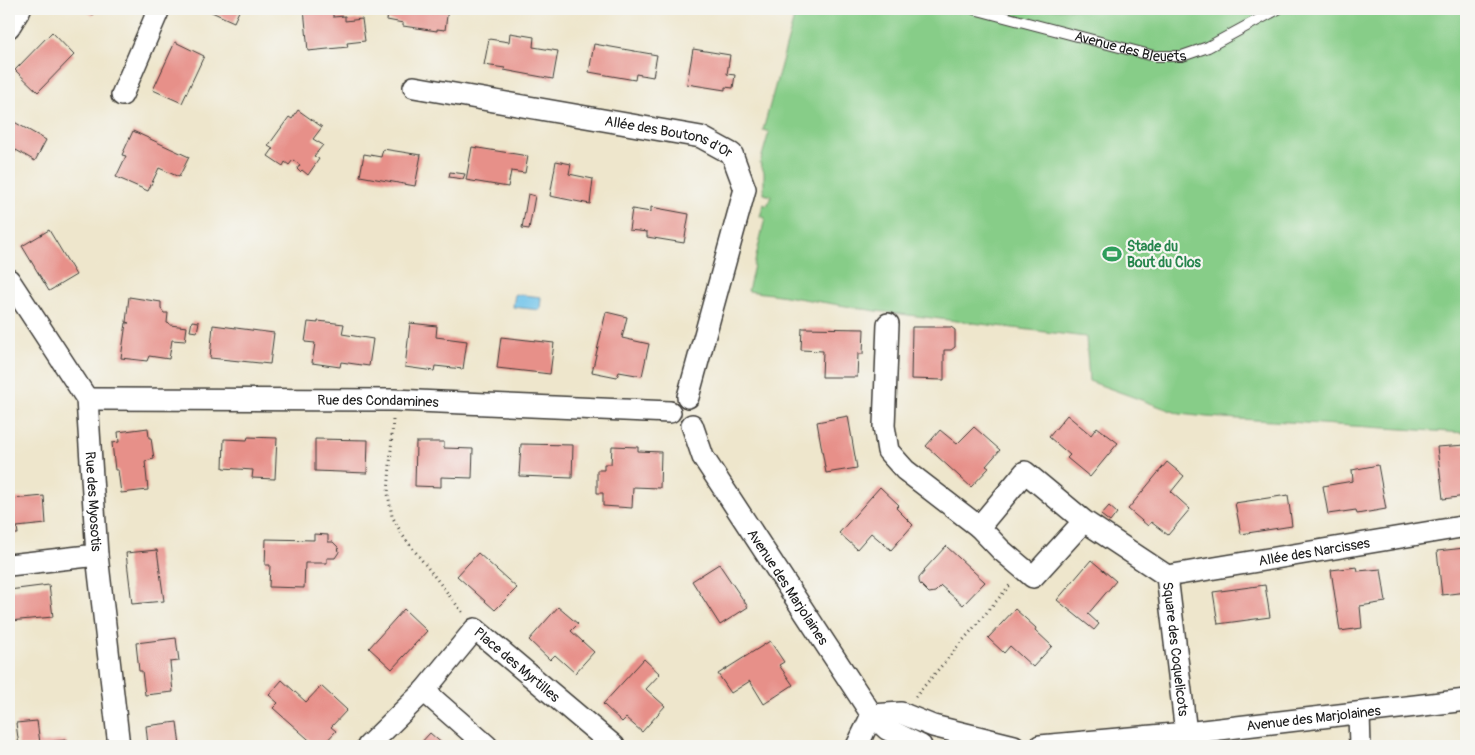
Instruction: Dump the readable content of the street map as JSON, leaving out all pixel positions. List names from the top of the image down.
{
  "streets": {
    "street": [
      "Allée des Boutons d'Or",
      "Rue des Condamines",
      "Rue des Myosotis",
      "Allée des Narcisses",
      "Avenue des Marjolaines",
      "Square des Coquelicots",
      "Place des Myrtilles"
    ],
    "lane": ["Avenue des Bleuets"]
  },
  "crossings": [
    ["Allée des Boutons d'Or", "Rue des Condamines"],
    ["Allée des Boutons d'Or", "Avenue des Marjolaines"],
    ["Rue des Condamines", "Rue des Myosotis"],
    ["Rue des Condamines", "Avenue des Marjolaines"],
    ["Allée des Narcisses", "Square des Coquelicots"],
    ["Avenue des Marjolaines", "Square des Coquelicots"]
  ],
  "places": {
    "sports": ["Stade du Bout du Clos"]
  }
}
